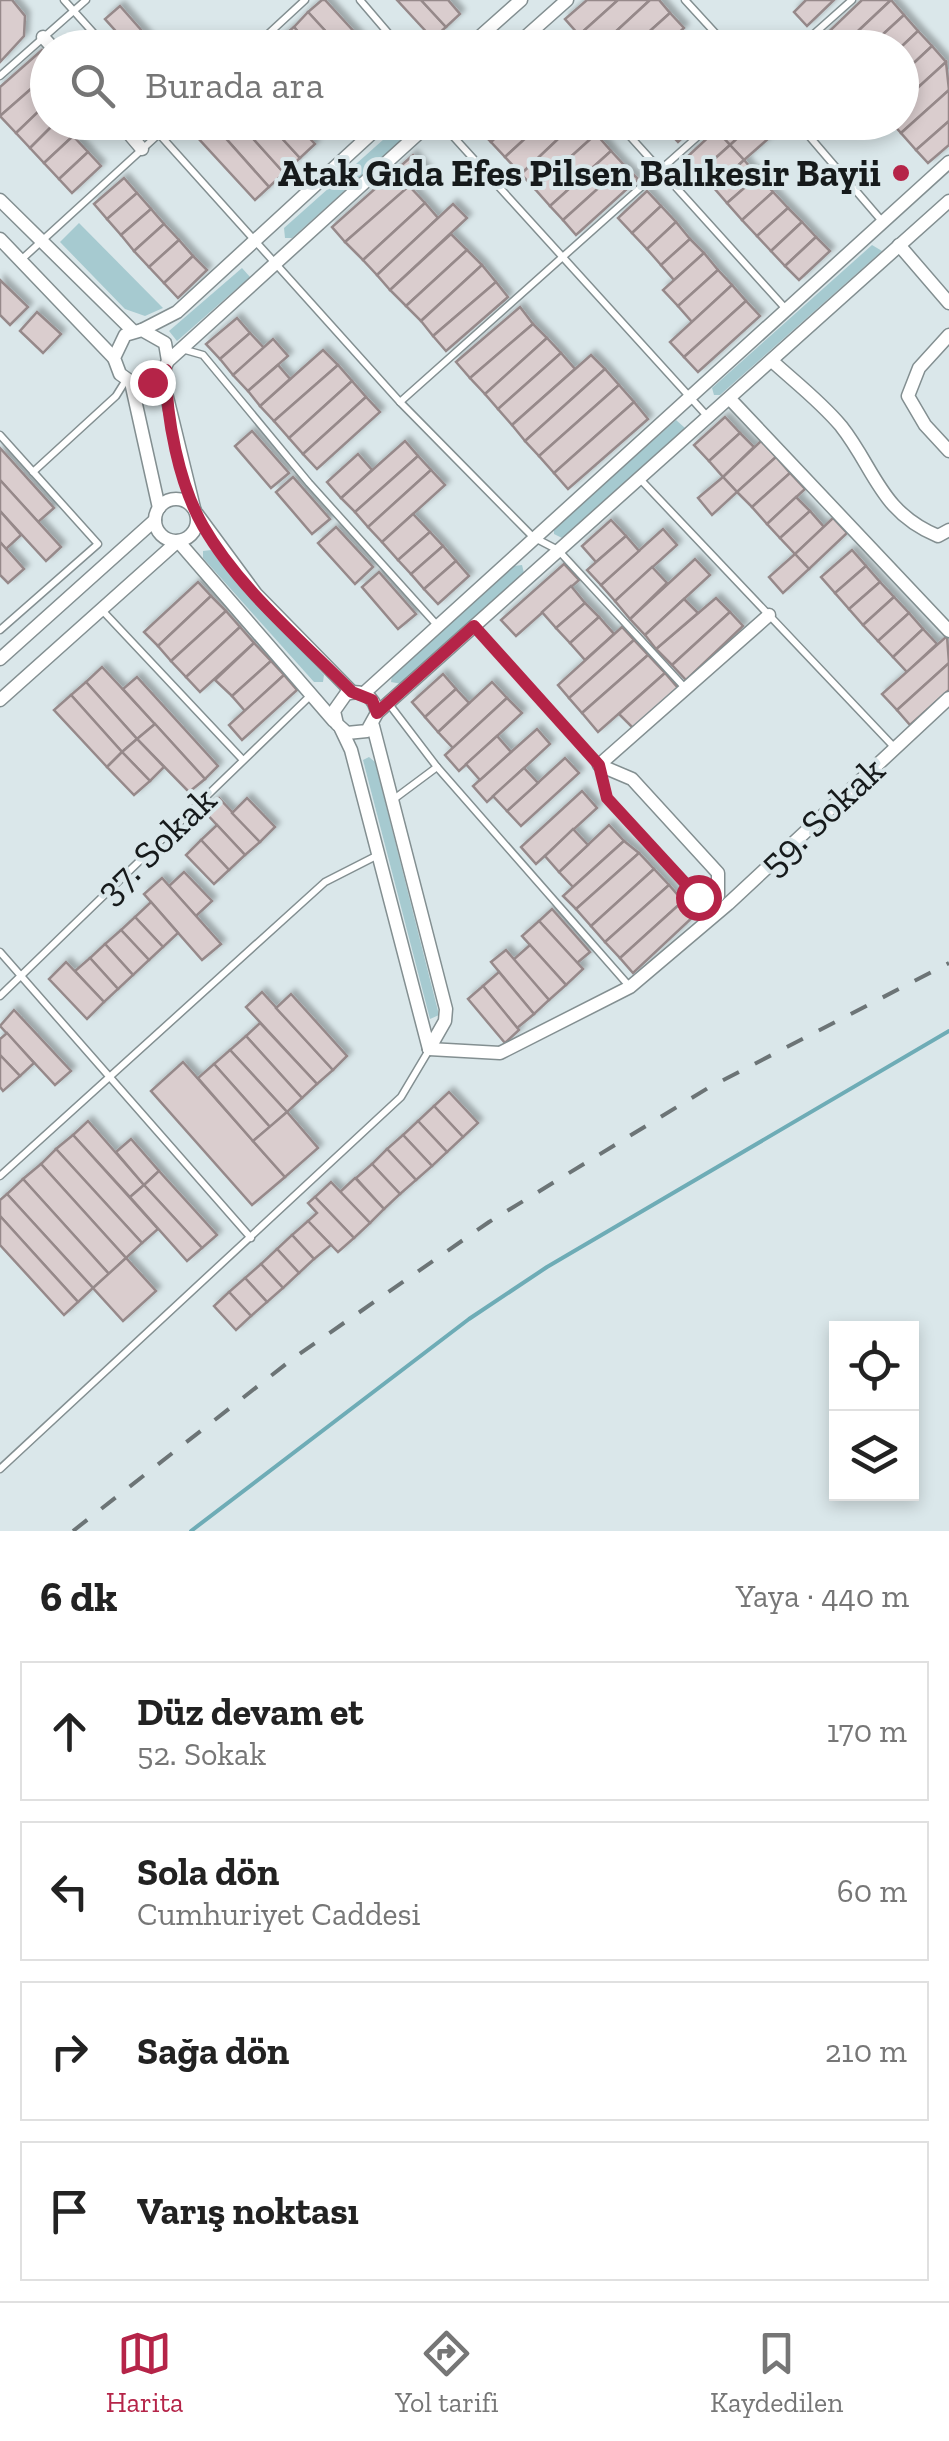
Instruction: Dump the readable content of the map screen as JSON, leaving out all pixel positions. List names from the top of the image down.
{
  "streets": {
    "street": ["59. Sokak"],
    "lane": ["37. Sokak"]
  },
  "places": ["Atak Gıda Efes Pilsen Balıkesir Bayii"],
  "page": {
    "search": "Burada ara",
    "heading": ["6 dk", "Yaya · 440 m"],
    "list": [
      ["Düz devam et", "52. Sokak", "170 m"],
      ["Sola dön", "Cumhuriyet Caddesi", "60 m"],
      ["Sağa dön", "210 m"],
      "Varış noktası"
    ],
    "nav": ["Harita", "Yol tarifi", "Kaydedilen"]
  }
}
